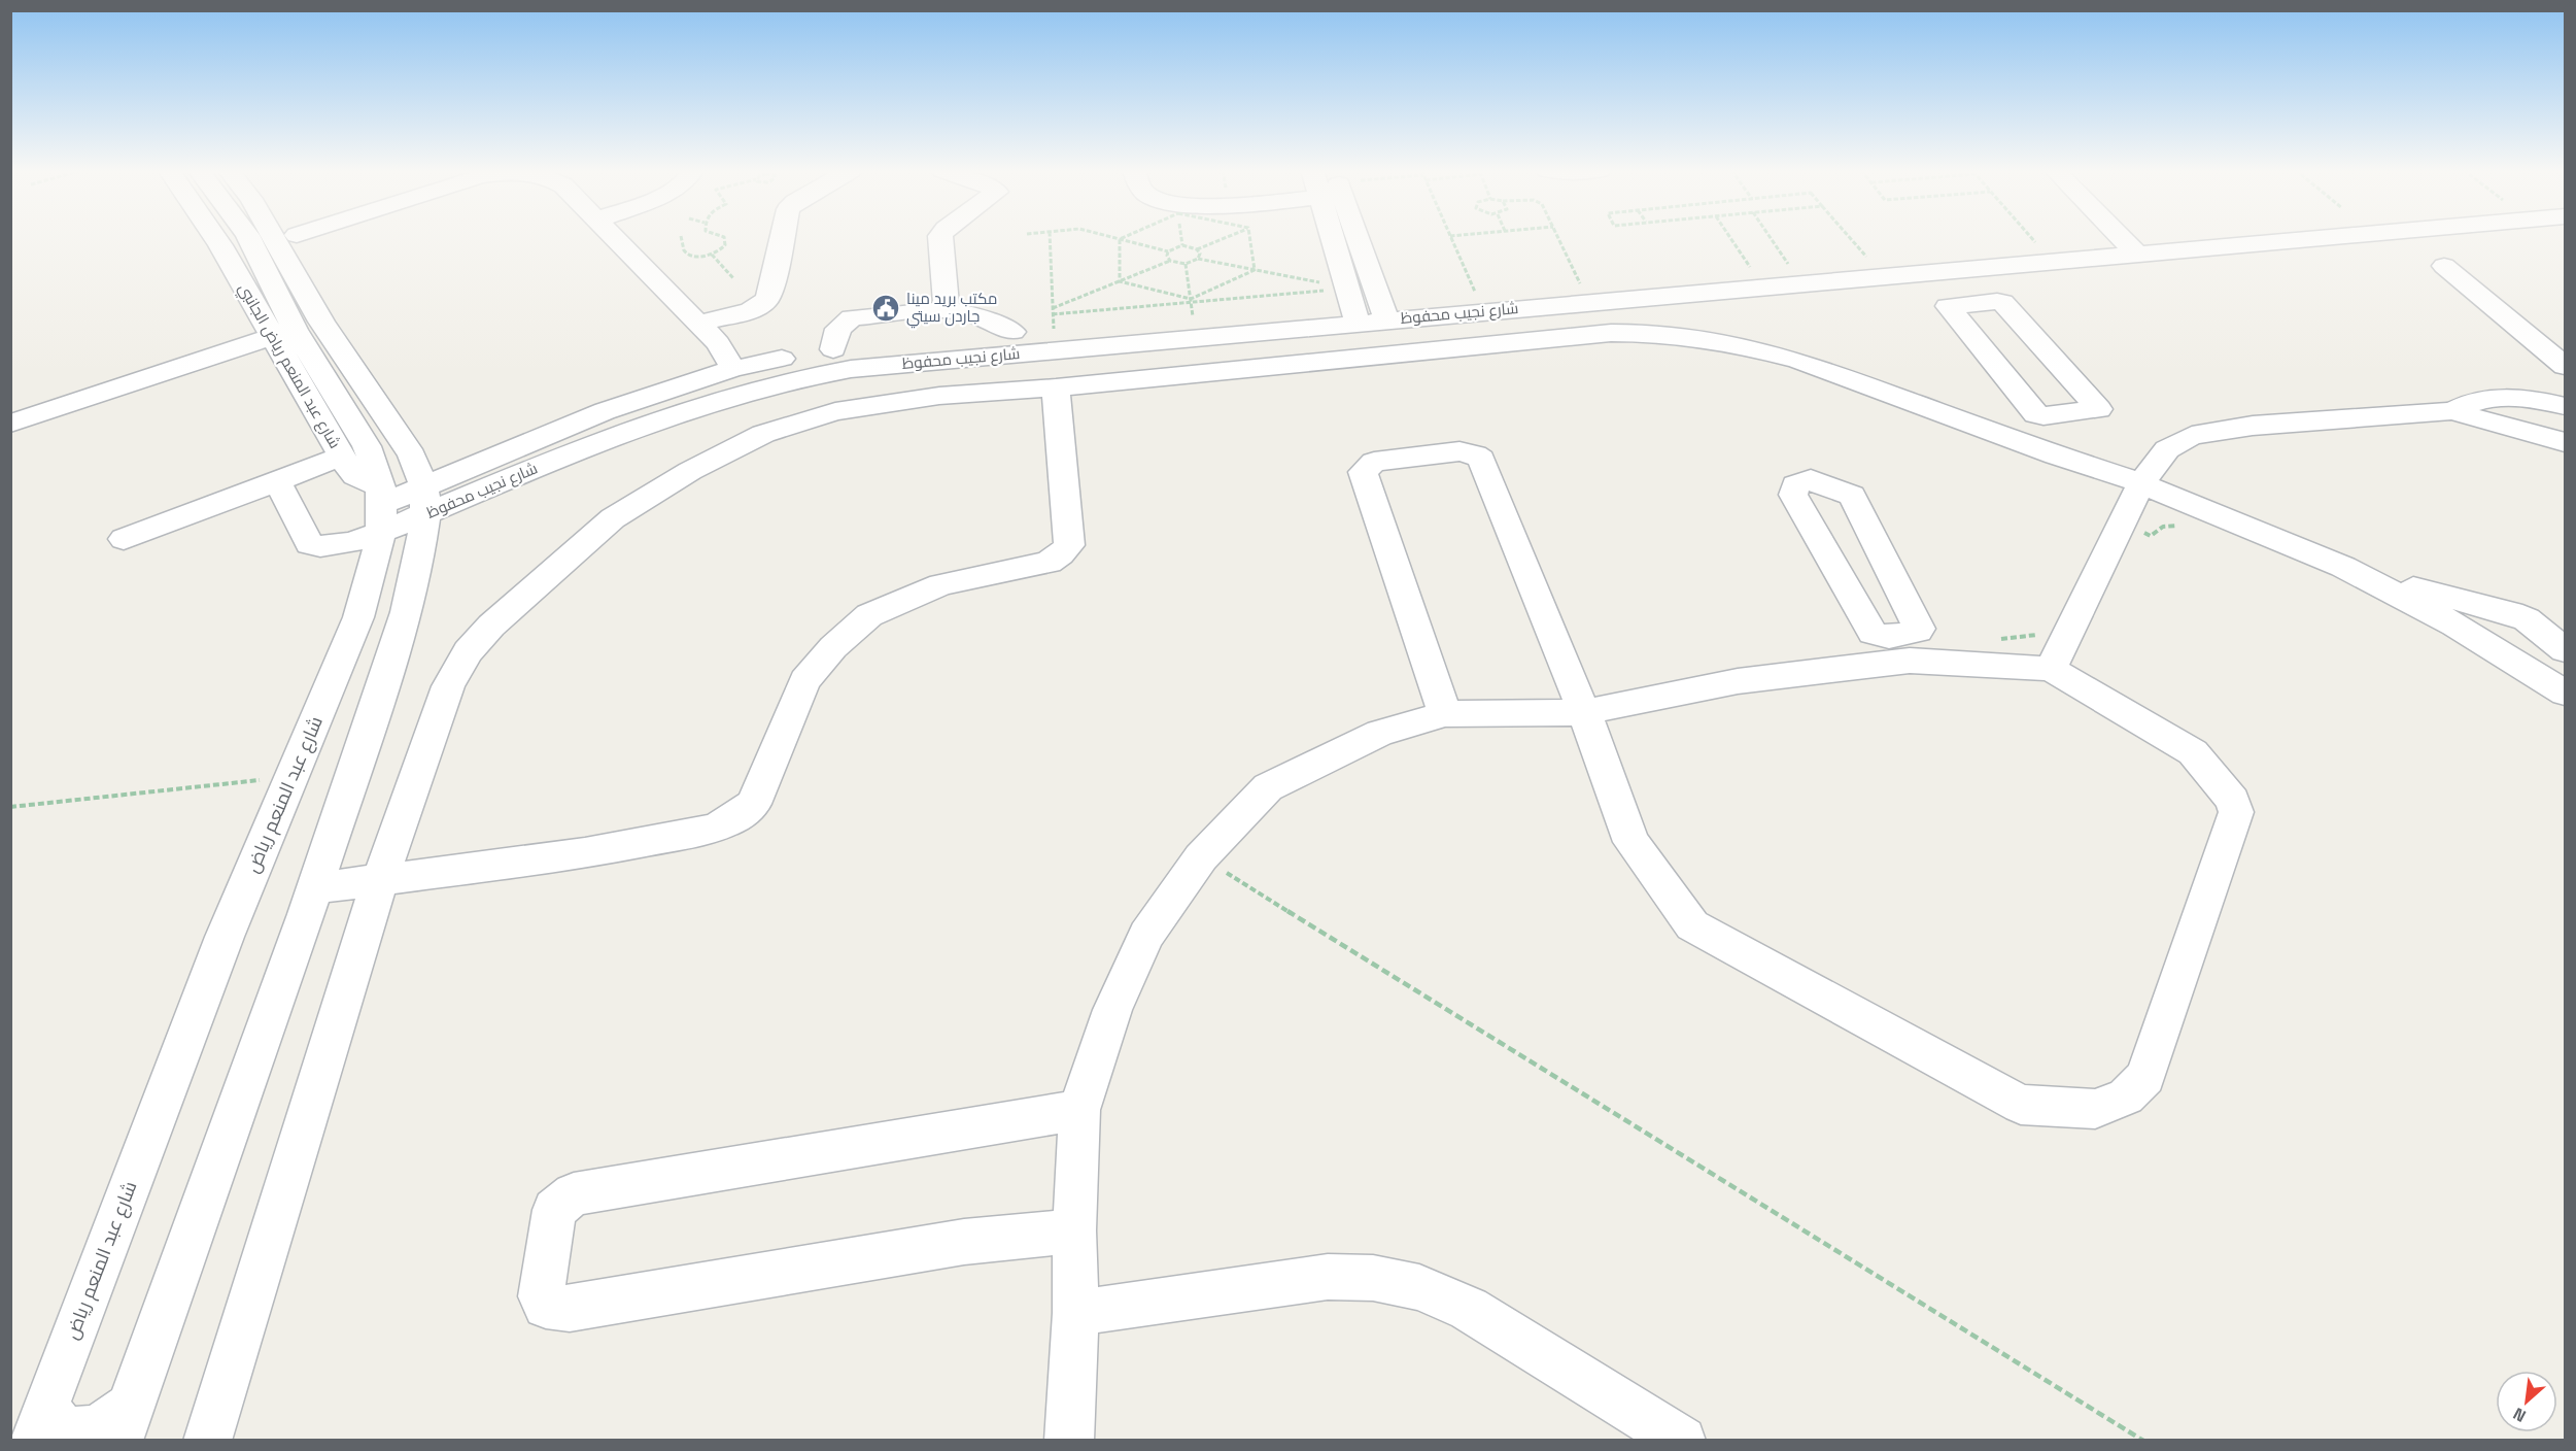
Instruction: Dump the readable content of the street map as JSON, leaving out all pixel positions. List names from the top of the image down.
{
  "streets": {
    "street": ["شارع نجيب محفوظ", "شارع عبد المنعم رياض الجانبي", "شارع عبد المنعم رياض"]
  },
  "crossings": [
    ["شارع نجيب محفوظ", "شارع عبد المنعم رياض الجانبي"],
    ["شارع نجيب محفوظ", "شارع عبد المنعم رياض"],
    ["شارع عبد المنعم رياض الجانبي", "شارع عبد المنعم رياض"]
  ],
  "places": {
    "public building": ["مكتب بريد مينا جاردن سيتي"]
  },
  "north": "bottom left"
}
